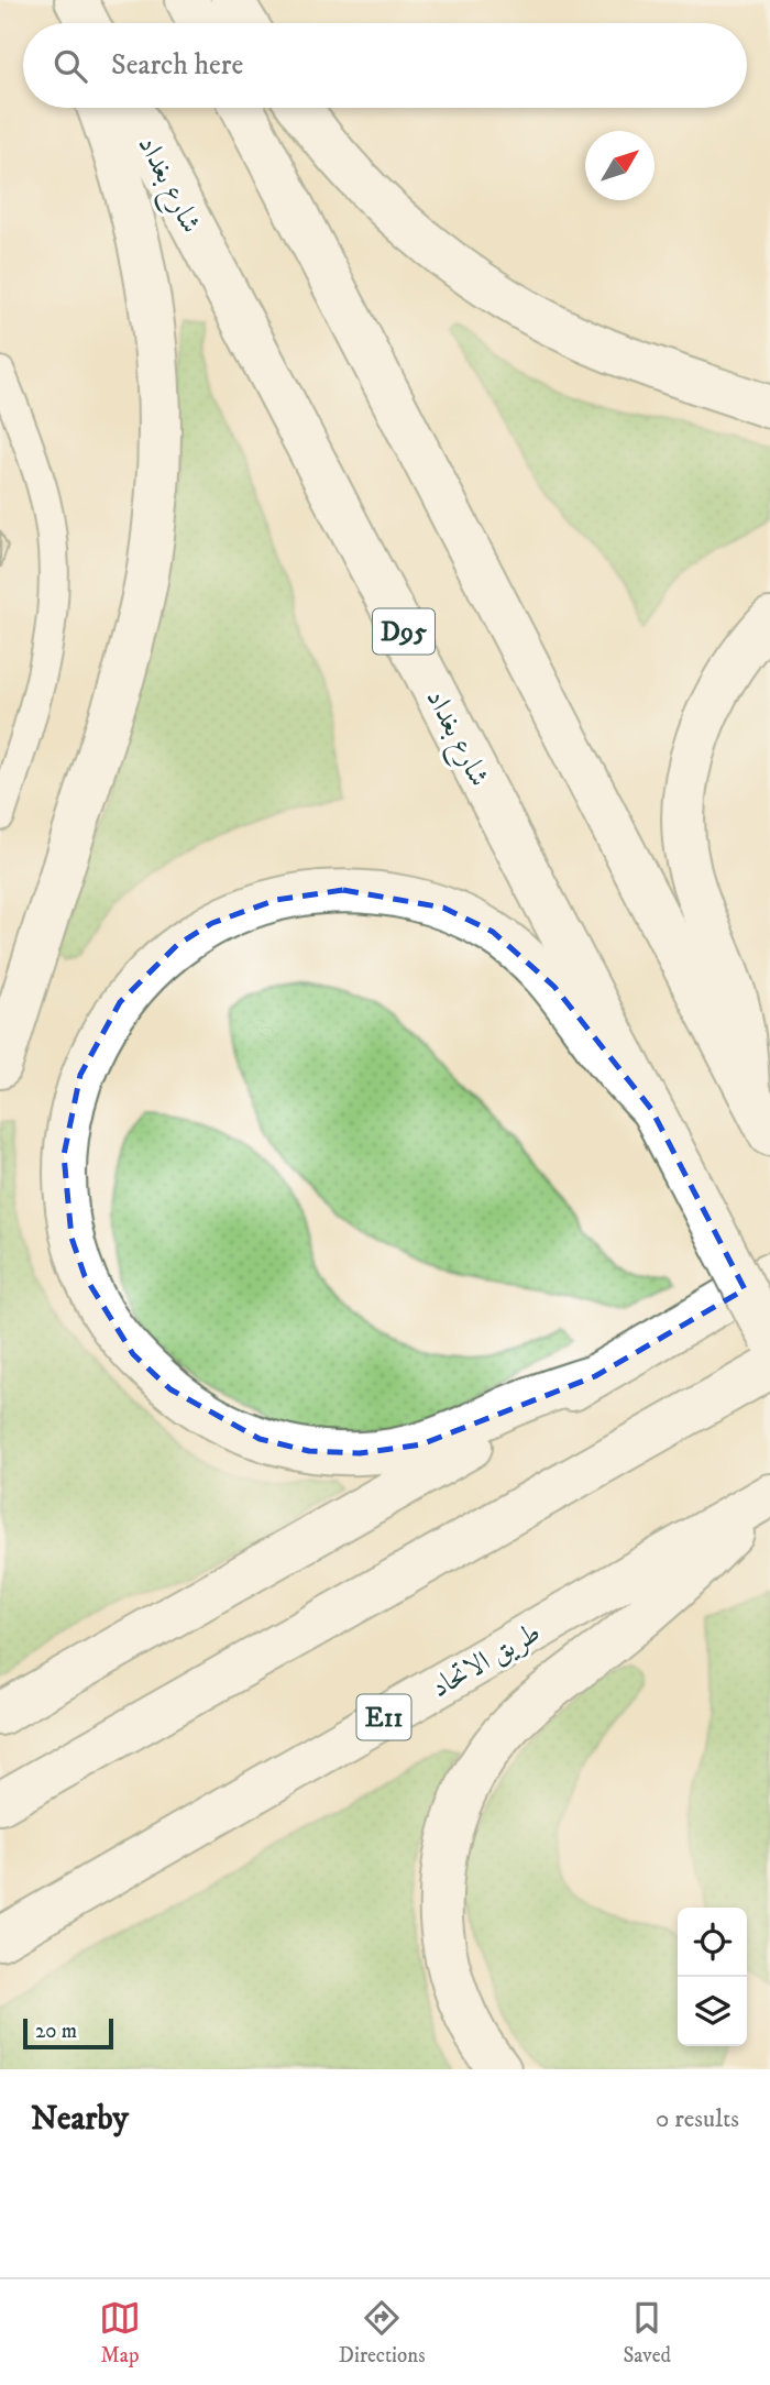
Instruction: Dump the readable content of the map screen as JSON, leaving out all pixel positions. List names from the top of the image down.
{
  "streets": {
    "main road": [
      "شارع بغداد",
      "D95",
      "طريق الاتحاد",
      "E11"
    ]
  },
  "scale_bar": "20 m",
  "north": "top right",
  "page": {
    "search": "Search here",
    "scale": "20 m",
    "heading": ["Nearby", "0 results"],
    "nav": ["Map", "Directions", "Saved"]
  }
}
